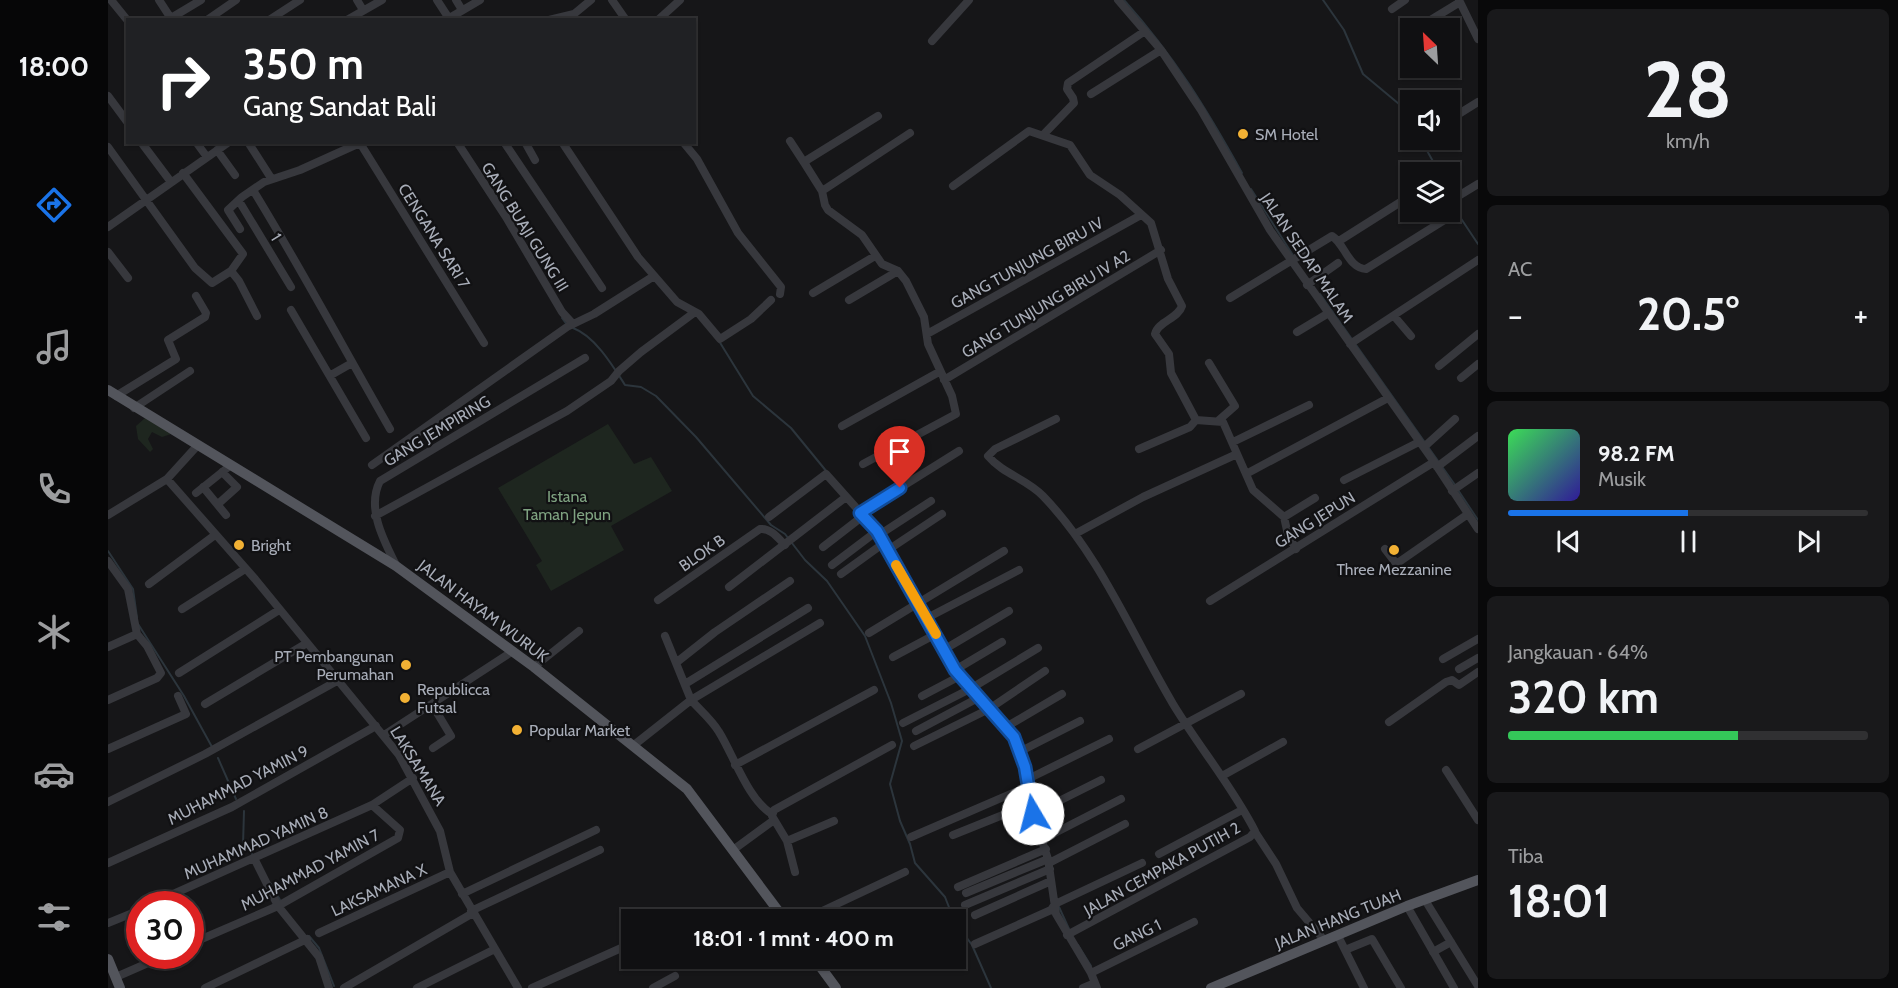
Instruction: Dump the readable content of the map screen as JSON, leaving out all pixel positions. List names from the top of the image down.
{
  "streets": {
    "main road": ["JALAN HAYAM WURUK", "JALAN HANG TUAH"],
    "street": [
      "GANG BUAJI GUNG III",
      "CENGANA SARI 7",
      "1",
      "JALAN SEDAP MALAM",
      "GANG TUNJUNG BIRU IV",
      "GANG TUNJUNG BIRU IV A2",
      "GANG JEMPIRING",
      "GANG JEPUN",
      "BLOK B",
      "LAKSAMANA",
      "MUHAMMAD YAMIN 9",
      "MUHAMMAD YAMIN 8",
      "JALAN CEMPAKA PUTIH 2",
      "MUHAMMAD YAMIN 7",
      "LAKSAMANA X",
      "GANG 1"
    ]
  },
  "crossings": [
    ["JALAN SEDAP MALAM", "GANG JEPUN"],
    ["GANG JEMPIRING", "JALAN HAYAM WURUK"],
    ["LAKSAMANA", "MUHAMMAD YAMIN 9"],
    ["LAKSAMANA", "MUHAMMAD YAMIN 8"],
    ["LAKSAMANA", "LAKSAMANA X"],
    ["MUHAMMAD YAMIN 8", "MUHAMMAD YAMIN 7"]
  ],
  "parks": ["Istana Taman Jepun"],
  "places": [
    "SM Hotel",
    "Bright",
    "Three Mezzanine",
    "PT Pembangunan Perumahan",
    "Republicca Futsal",
    "Popular Market"
  ],
  "north": "top left",
  "page": {
    "tabs": "18:00",
    "tile": [
      ["28", "km/h"],
      "AC",
      ["Jangkauan · 64%", "320 km"],
      ["Tiba", "18:01"]
    ],
    "turn": ["350 m", "Gang Sandat Bali"],
    "heat": ["−", "20.5°", "+"],
    "song": ["98.2 FM", "Musik"],
    "limit": "30",
    "trip": "18:01 · 1 mnt · 400 m"
  }
}
